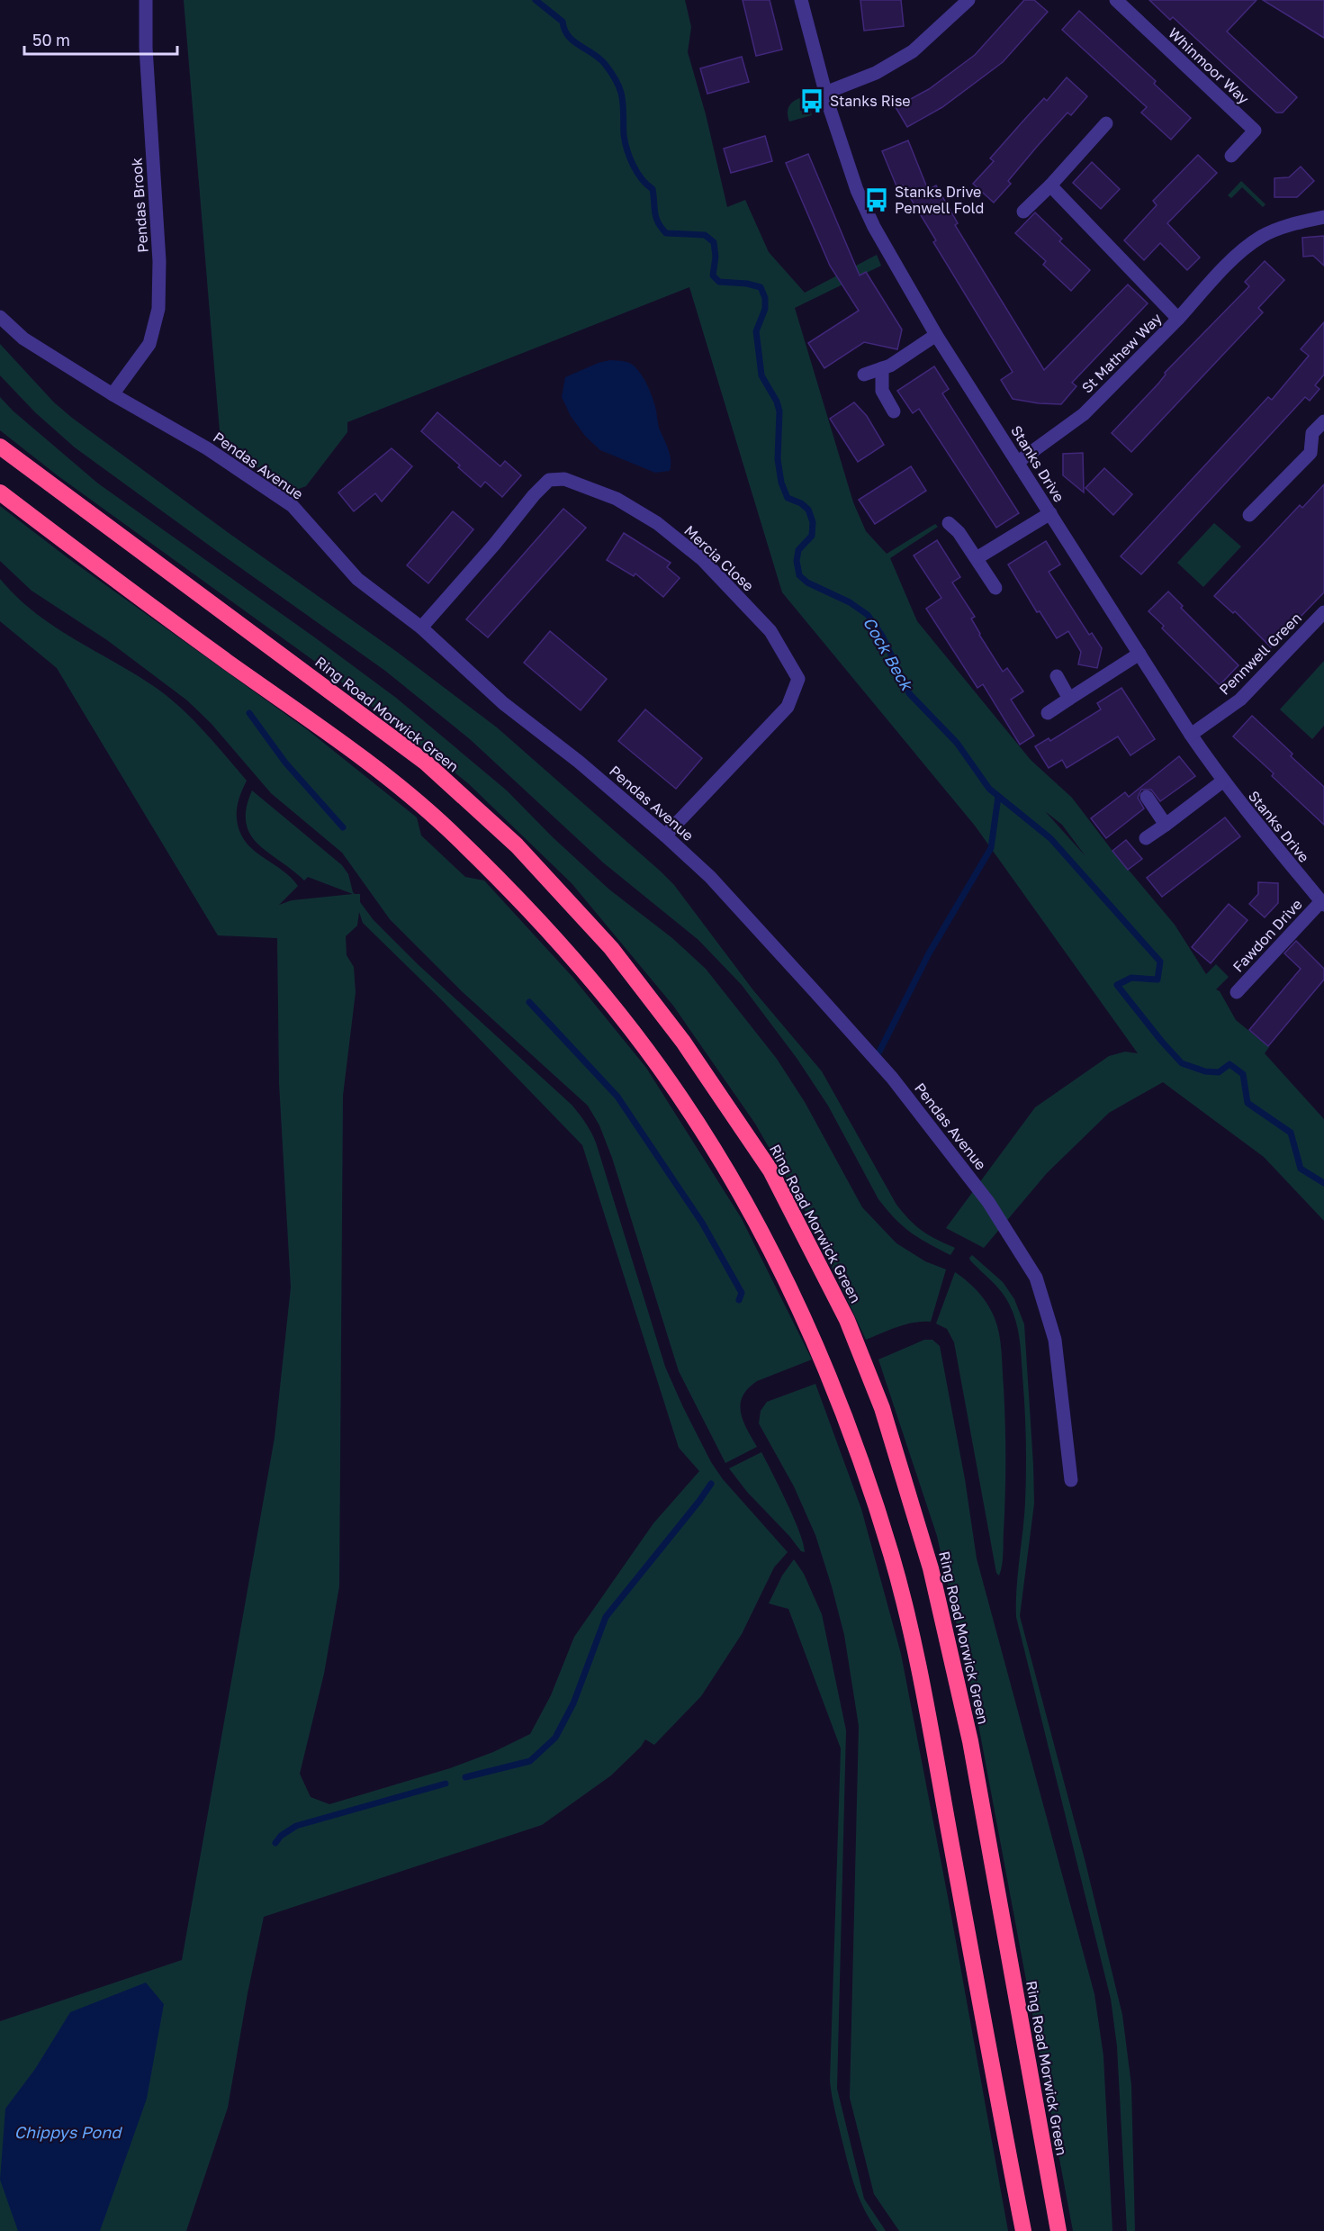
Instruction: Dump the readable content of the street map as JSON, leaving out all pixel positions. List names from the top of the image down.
{
  "streets": {
    "highway": ["Ring Road Morwick Green"],
    "street": [
      "Whinmoor Way",
      "Pendas Brook",
      "St Mathew Way",
      "Stanks Drive",
      "Pendas Avenue",
      "Mercia Close",
      "Pennwell Green",
      "Fawdon Drive"
    ]
  },
  "crossings": [
    ["Pendas Brook", "Pendas Avenue"],
    ["St Mathew Way", "Stanks Drive"],
    ["Stanks Drive", "Pennwell Green"],
    ["Stanks Drive", "Fawdon Drive"],
    ["Pendas Avenue", "Mercia Close"]
  ],
  "water": ["Cock Beck", "Chippys Pond"],
  "places": {
    "bus stop": ["Stanks Rise", "Stanks Drive Penwell Fold"]
  },
  "scale_bar": "50 m"
}
